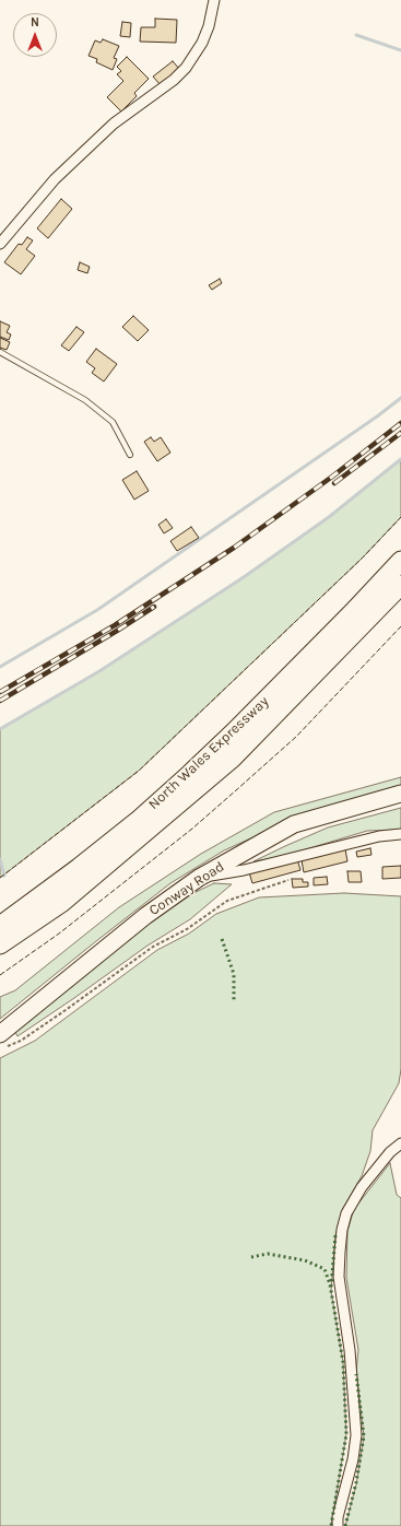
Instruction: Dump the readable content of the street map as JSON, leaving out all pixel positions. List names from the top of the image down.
{
  "streets": {
    "highway": ["North Wales Expressway"],
    "main road": ["Conway Road"]
  },
  "north": "top"
}
